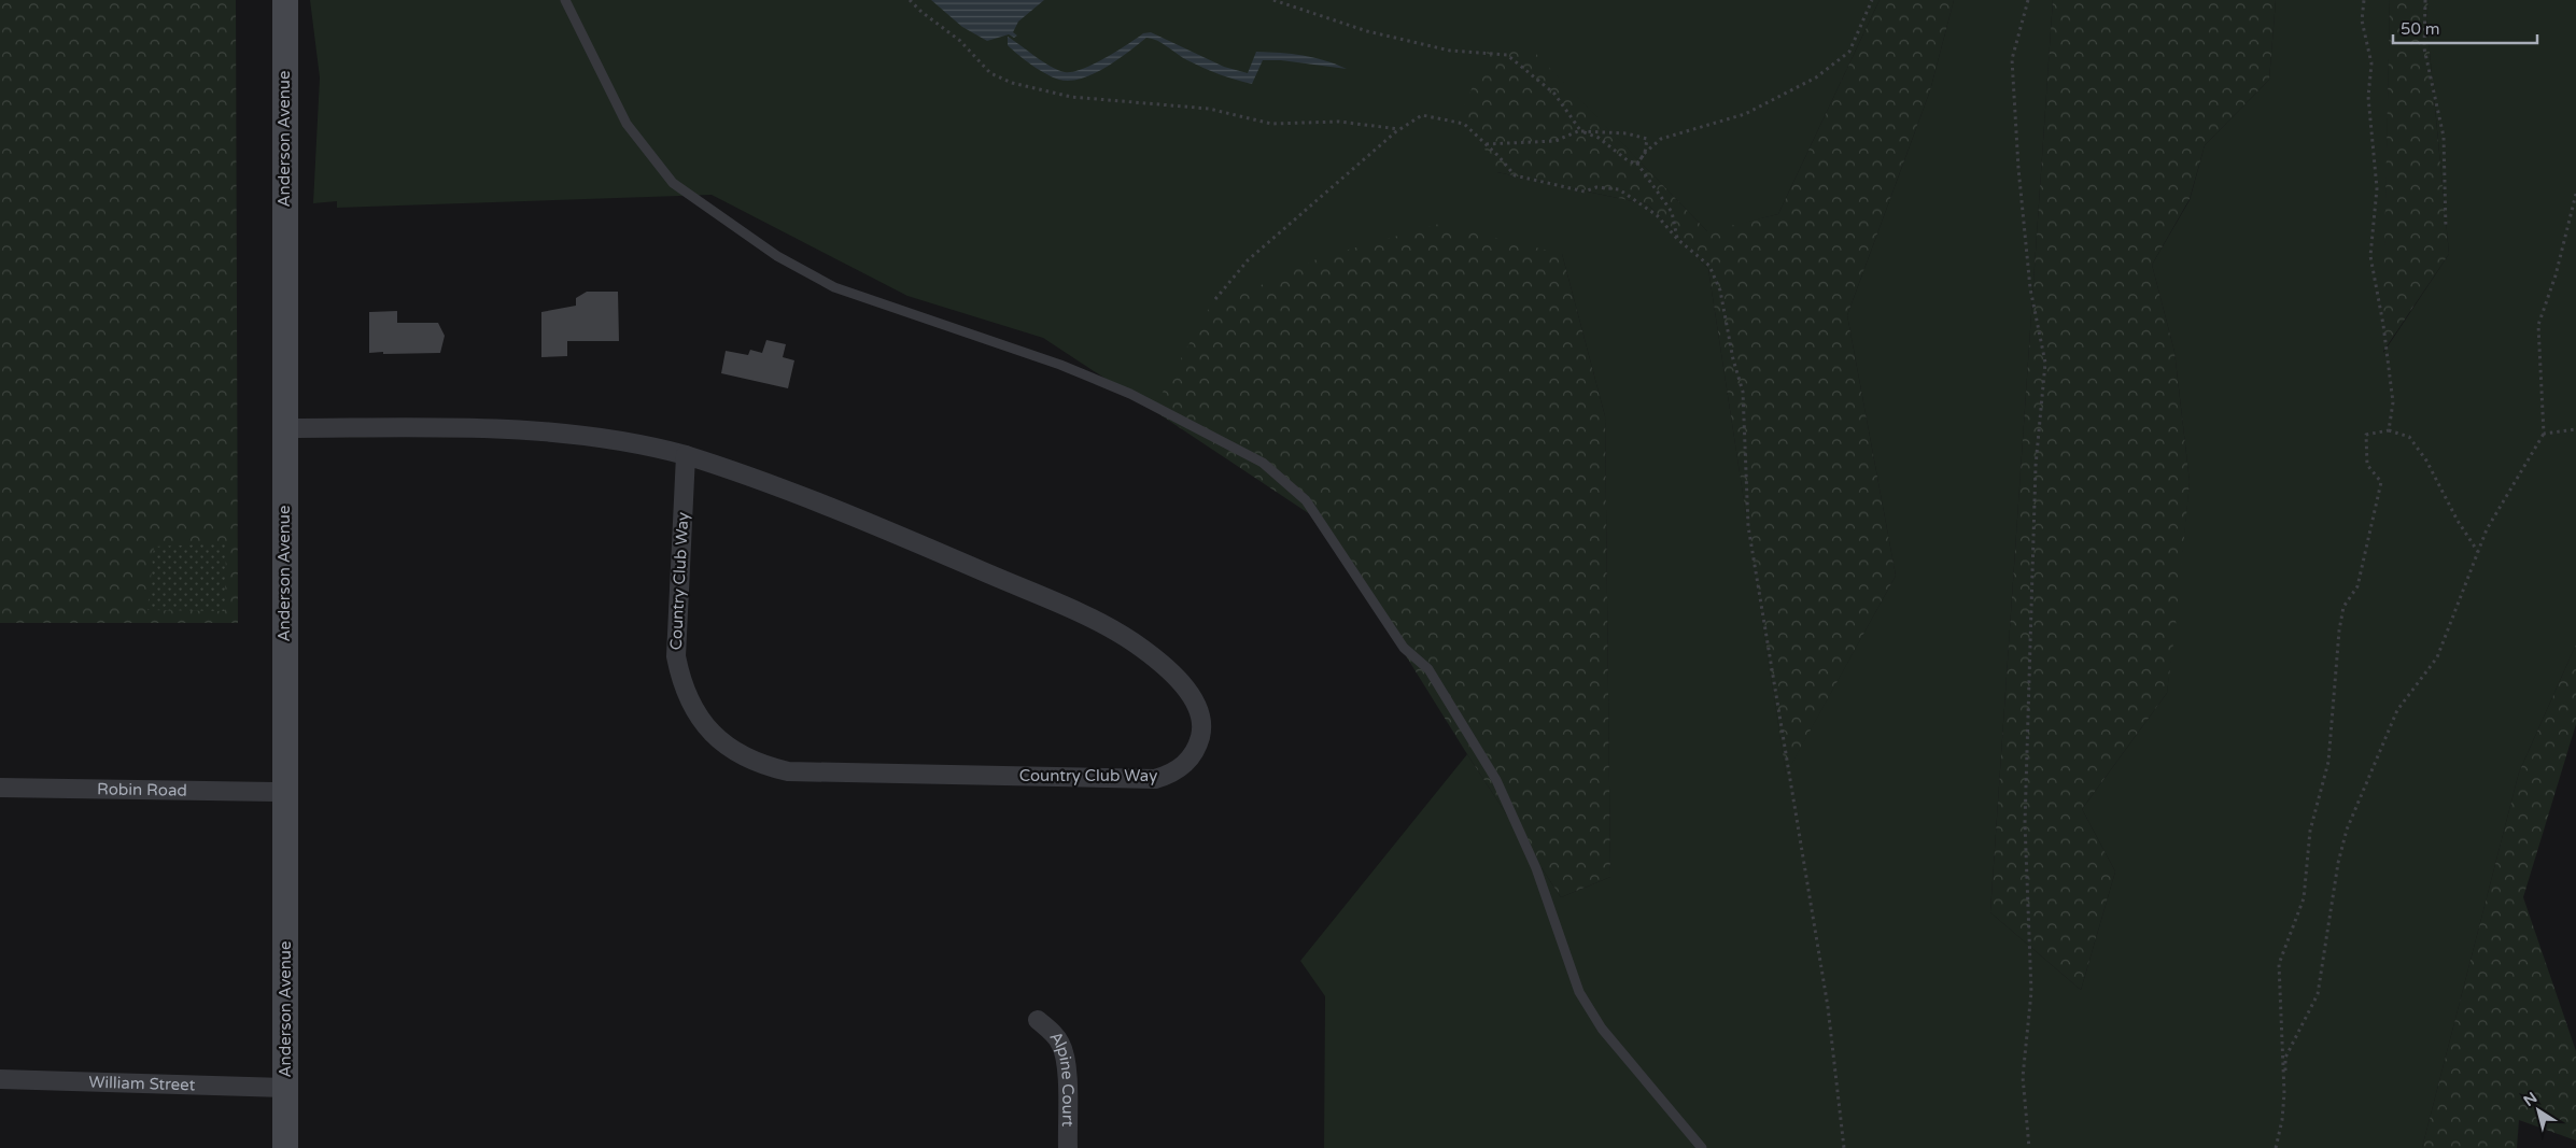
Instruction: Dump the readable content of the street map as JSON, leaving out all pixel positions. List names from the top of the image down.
{
  "streets": {
    "main road": ["Anderson Avenue"],
    "street": [
      "Country Club Way",
      "Robin Road",
      "Alpine Court",
      "William Street"
    ]
  },
  "crossings": [
    ["Anderson Avenue", "Country Club Way"],
    ["Anderson Avenue", "Robin Road"],
    ["Anderson Avenue", "William Street"]
  ],
  "scale_bar": "50 m",
  "north": "top left"
}
